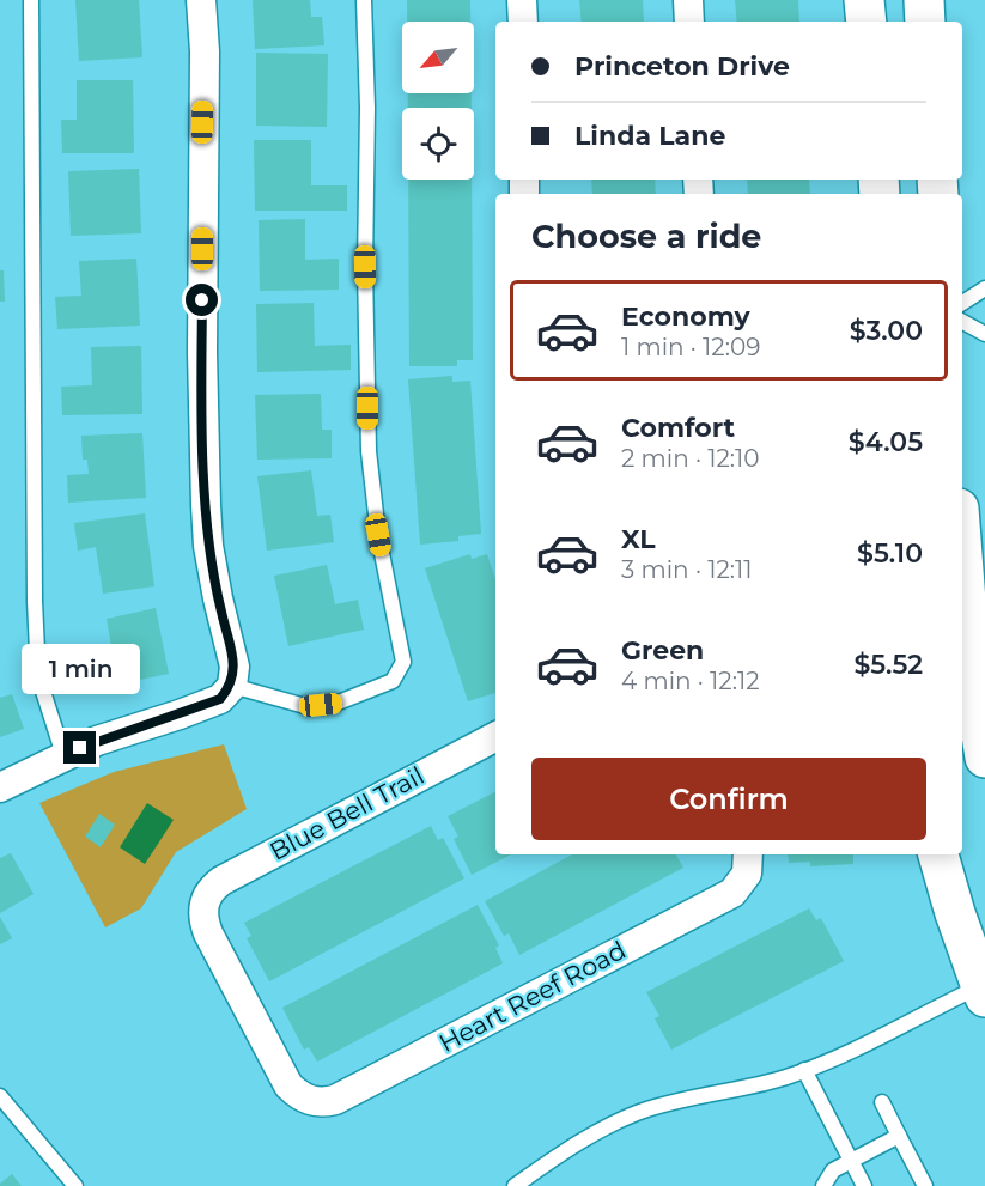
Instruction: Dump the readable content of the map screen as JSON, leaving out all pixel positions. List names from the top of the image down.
{
  "streets": {
    "street": ["Blue Bell Trail", "Heart Reef Road"]
  },
  "crossings": [
    ["Blue Bell Trail", "Heart Reef Road"]
  ],
  "north": "bottom left",
  "page": {
    "banner": ["Princeton Drive", "Linda Lane"],
    "heading": "Choose a ride",
    "list": [
      {
        "name": "Economy",
        "note": "1 min · 12:09",
        "value": "$3.00"
      },
      {
        "name": "Comfort",
        "note": "2 min · 12:10",
        "value": "$4.05"
      },
      {
        "name": "XL",
        "note": "3 min · 12:11",
        "value": "$5.10"
      },
      {
        "name": "Green",
        "note": "4 min · 12:12",
        "value": "$5.52"
      }
    ],
    "bubble": "1 min",
    "buttons": "Confirm"
  }
}
